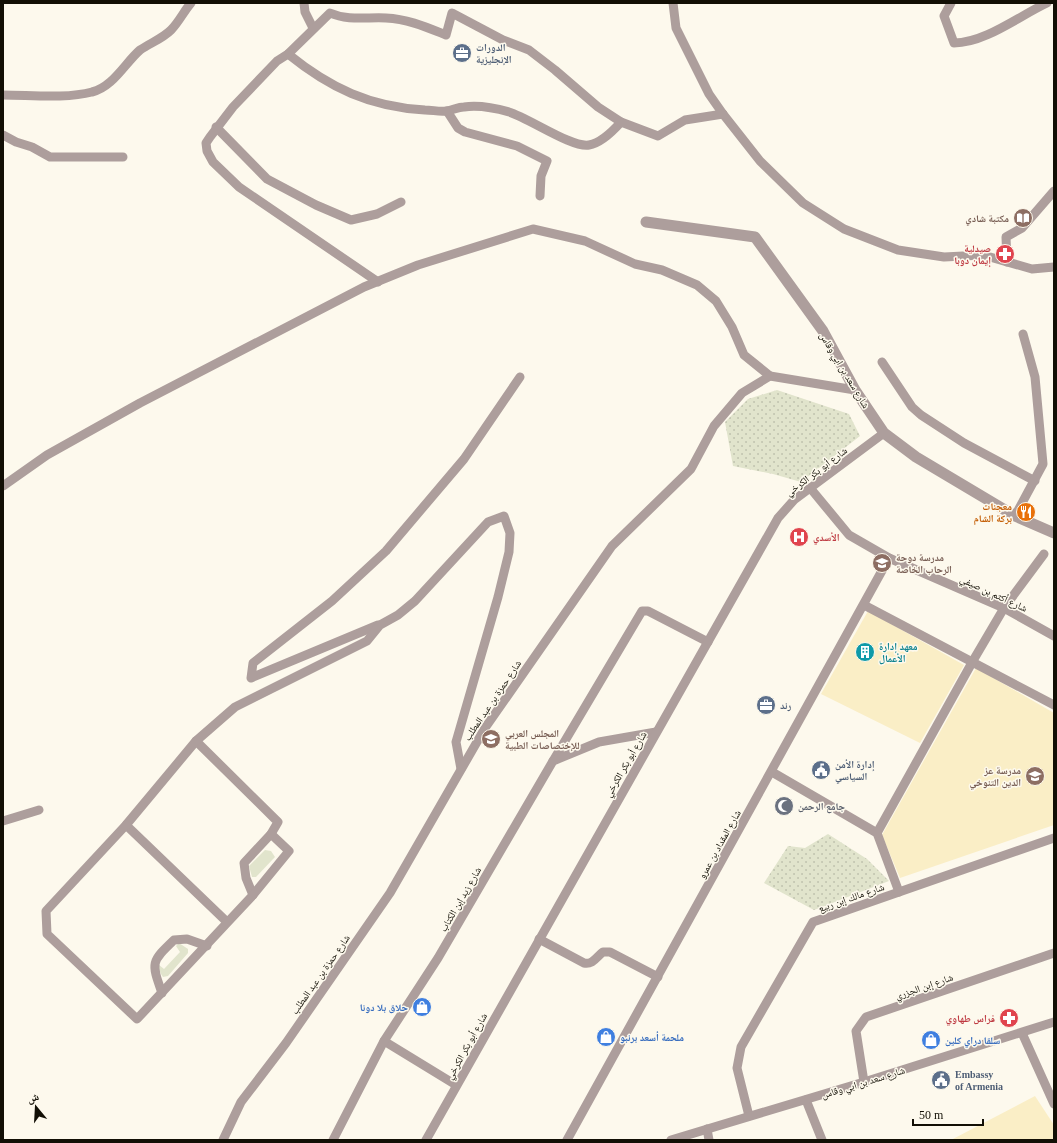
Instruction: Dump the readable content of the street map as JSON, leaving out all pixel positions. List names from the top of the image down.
{
  "streets": {
    "street": [
      "شارع سعد بن ابي وقاس",
      "شارع أبو بكر الكرخي",
      "شارع أكثم بن صيفي",
      "شارع حمزة بن عبد المطلب",
      "شارع المقداد بن عمرو",
      "شارع مالك إبن ربيع",
      "شارع زيد إبن الكتاب",
      "شارع إبن الجزري"
    ]
  },
  "crossings": [
    ["شارع سعد بن ابي وقاس", "شارع أبو بكر الكرخي"],
    ["شارع سعد بن ابي وقاس", "شارع مالك إبن ربيع"],
    ["شارع سعد بن ابي وقاس", "شارع إبن الجزري"],
    ["شارع أبو بكر الكرخي", "شارع أكثم بن صيفي"],
    ["شارع أبو بكر الكرخي", "شارع زيد إبن الكتاب"],
    ["شارع أكثم بن صيفي", "شارع المقداد بن عمرو"]
  ],
  "places": {
    "office": ["الدورات الإنجليزية", "رند"],
    "library": ["مكتبة شادي"],
    "pharmacy": ["صيدلية إيمان دوبا", "فراس طهاوي"],
    "restaurant": ["معجنات بركة الشام"],
    "hospital": ["الأسدي"],
    "school or university": ["مدرسة دوحة الرحاب الخاصة", "المجلس العربي للإختصاصات الطبية", "مدرسة عز الدين التنوخي"],
    "building": ["معهد إدارة الأعمال"],
    "public building": ["إدارة الأمن السياسي", "Embassy of Armenia"],
    "mosque": ["جامع الرحمن"],
    "shop": ["حلاق بلا دونا", "ملحمة أسعد برنبو", "سلقا دراي كلين"]
  },
  "scale_bar": "50 m",
  "north": "top"
}
